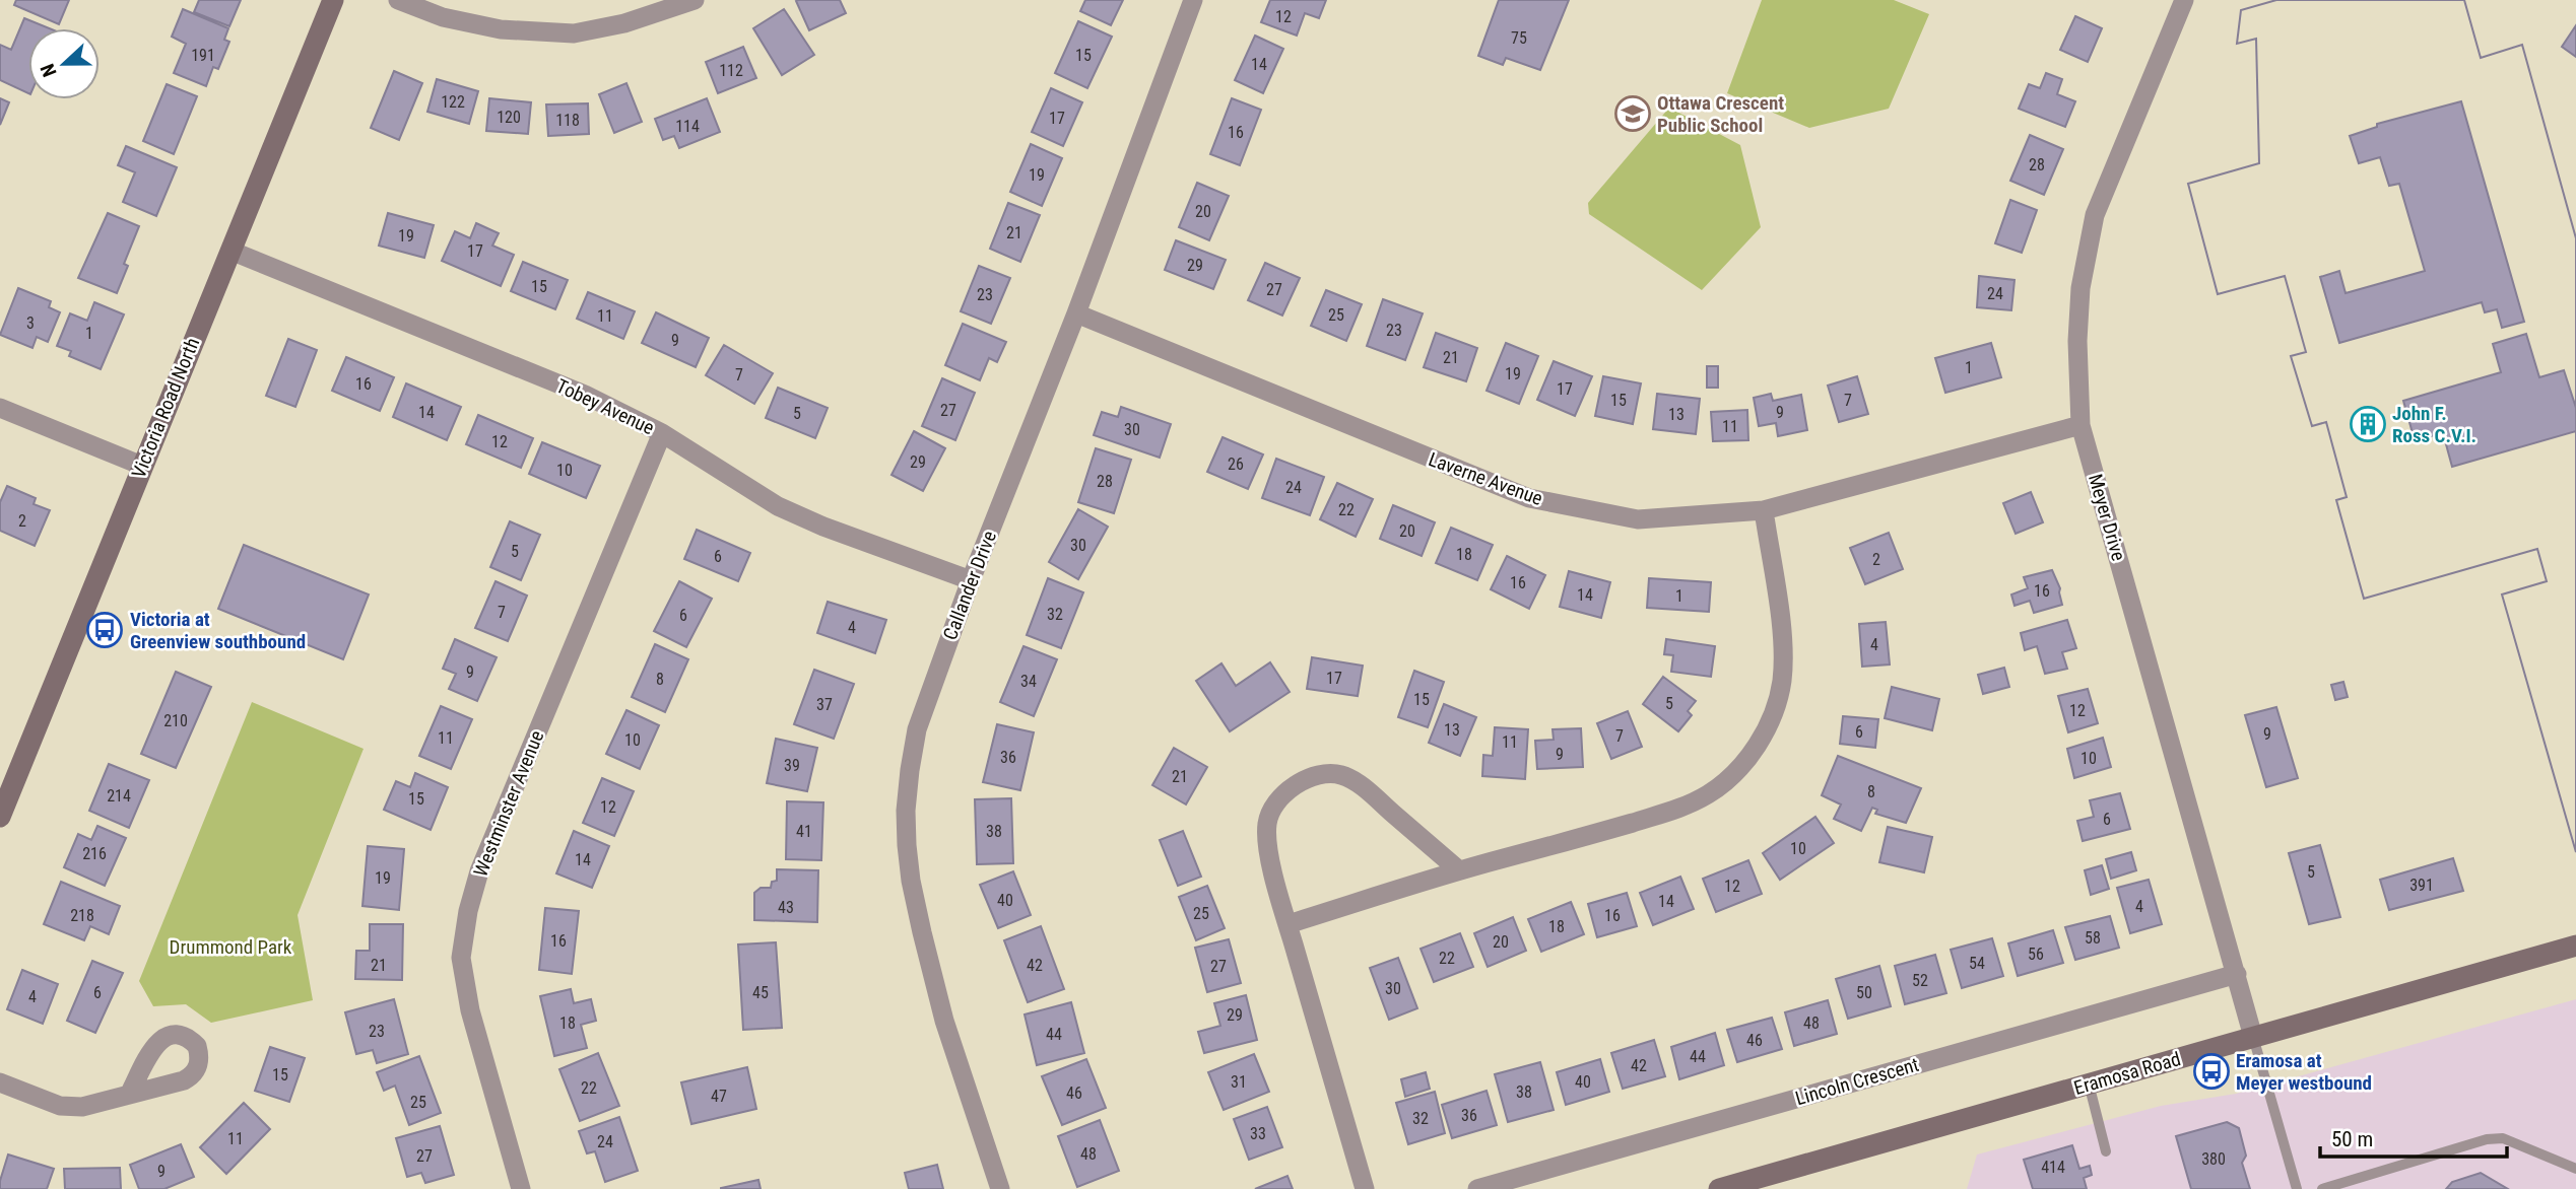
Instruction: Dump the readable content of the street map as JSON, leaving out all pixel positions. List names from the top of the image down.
{
  "streets": {
    "main road": ["Victoria Road North", "Eramosa Road"],
    "street": [
      "Tobey Avenue",
      "Laverne Avenue",
      "Meyer Drive",
      "Callander Drive",
      "Westminster Avenue",
      "Lincoln Crescent"
    ]
  },
  "crossings": [
    ["Tobey Avenue", "Victoria Road North"],
    ["Tobey Avenue", "Callander Drive"],
    ["Tobey Avenue", "Westminster Avenue"],
    ["Laverne Avenue", "Meyer Drive"],
    ["Laverne Avenue", "Callander Drive"],
    ["Meyer Drive", "Eramosa Road"],
    ["Meyer Drive", "Lincoln Crescent"]
  ],
  "parks": ["Drummond Park"],
  "places": {
    "school or university": ["Ottawa Crescent Public School"],
    "building": ["John F. Ross C.V.I."],
    "bus stop": ["Victoria at Greenview southbound", "Eramosa at Meyer westbound"]
  },
  "house_numbers": [
    "12",
    "75",
    "191",
    "15",
    "14",
    "112",
    "122",
    "120",
    "17",
    "118",
    "114",
    "16",
    "28",
    "19",
    "20",
    "21",
    "19",
    "17",
    "29",
    "15",
    "27",
    "24",
    "23",
    "25",
    "11",
    "3",
    "23",
    "1",
    "9",
    "21",
    "1",
    "19",
    "7",
    "16",
    "17",
    "15",
    "7",
    "27",
    "14",
    "9",
    "5",
    "13",
    "11",
    "30",
    "12",
    "29",
    "26",
    "10",
    "28",
    "24",
    "22",
    "2",
    "20",
    "30",
    "5",
    "18",
    "6",
    "2",
    "16",
    "16",
    "14",
    "1",
    "7",
    "32",
    "6",
    "4",
    "4",
    "9",
    "17",
    "8",
    "34",
    "15",
    "5",
    "37",
    "12",
    "210",
    "13",
    "6",
    "9",
    "7",
    "11",
    "10",
    "11",
    "9",
    "36",
    "10",
    "39",
    "21",
    "8",
    "214",
    "15",
    "12",
    "6",
    "41",
    "38",
    "10",
    "216",
    "14",
    "5",
    "19",
    "391",
    "12",
    "40",
    "14",
    "4",
    "43",
    "25",
    "218",
    "16",
    "18",
    "58",
    "16",
    "20",
    "56",
    "22",
    "54",
    "21",
    "42",
    "27",
    "52",
    "30",
    "6",
    "45",
    "50",
    "4",
    "29",
    "18",
    "48",
    "23",
    "44",
    "46",
    "44",
    "42",
    "15",
    "31",
    "40",
    "22",
    "38",
    "46",
    "47",
    "25",
    "36",
    "32",
    "33",
    "11",
    "24",
    "48",
    "27",
    "380",
    "414",
    "9"
  ],
  "scale_bar": "50 m",
  "north": "left"
}
